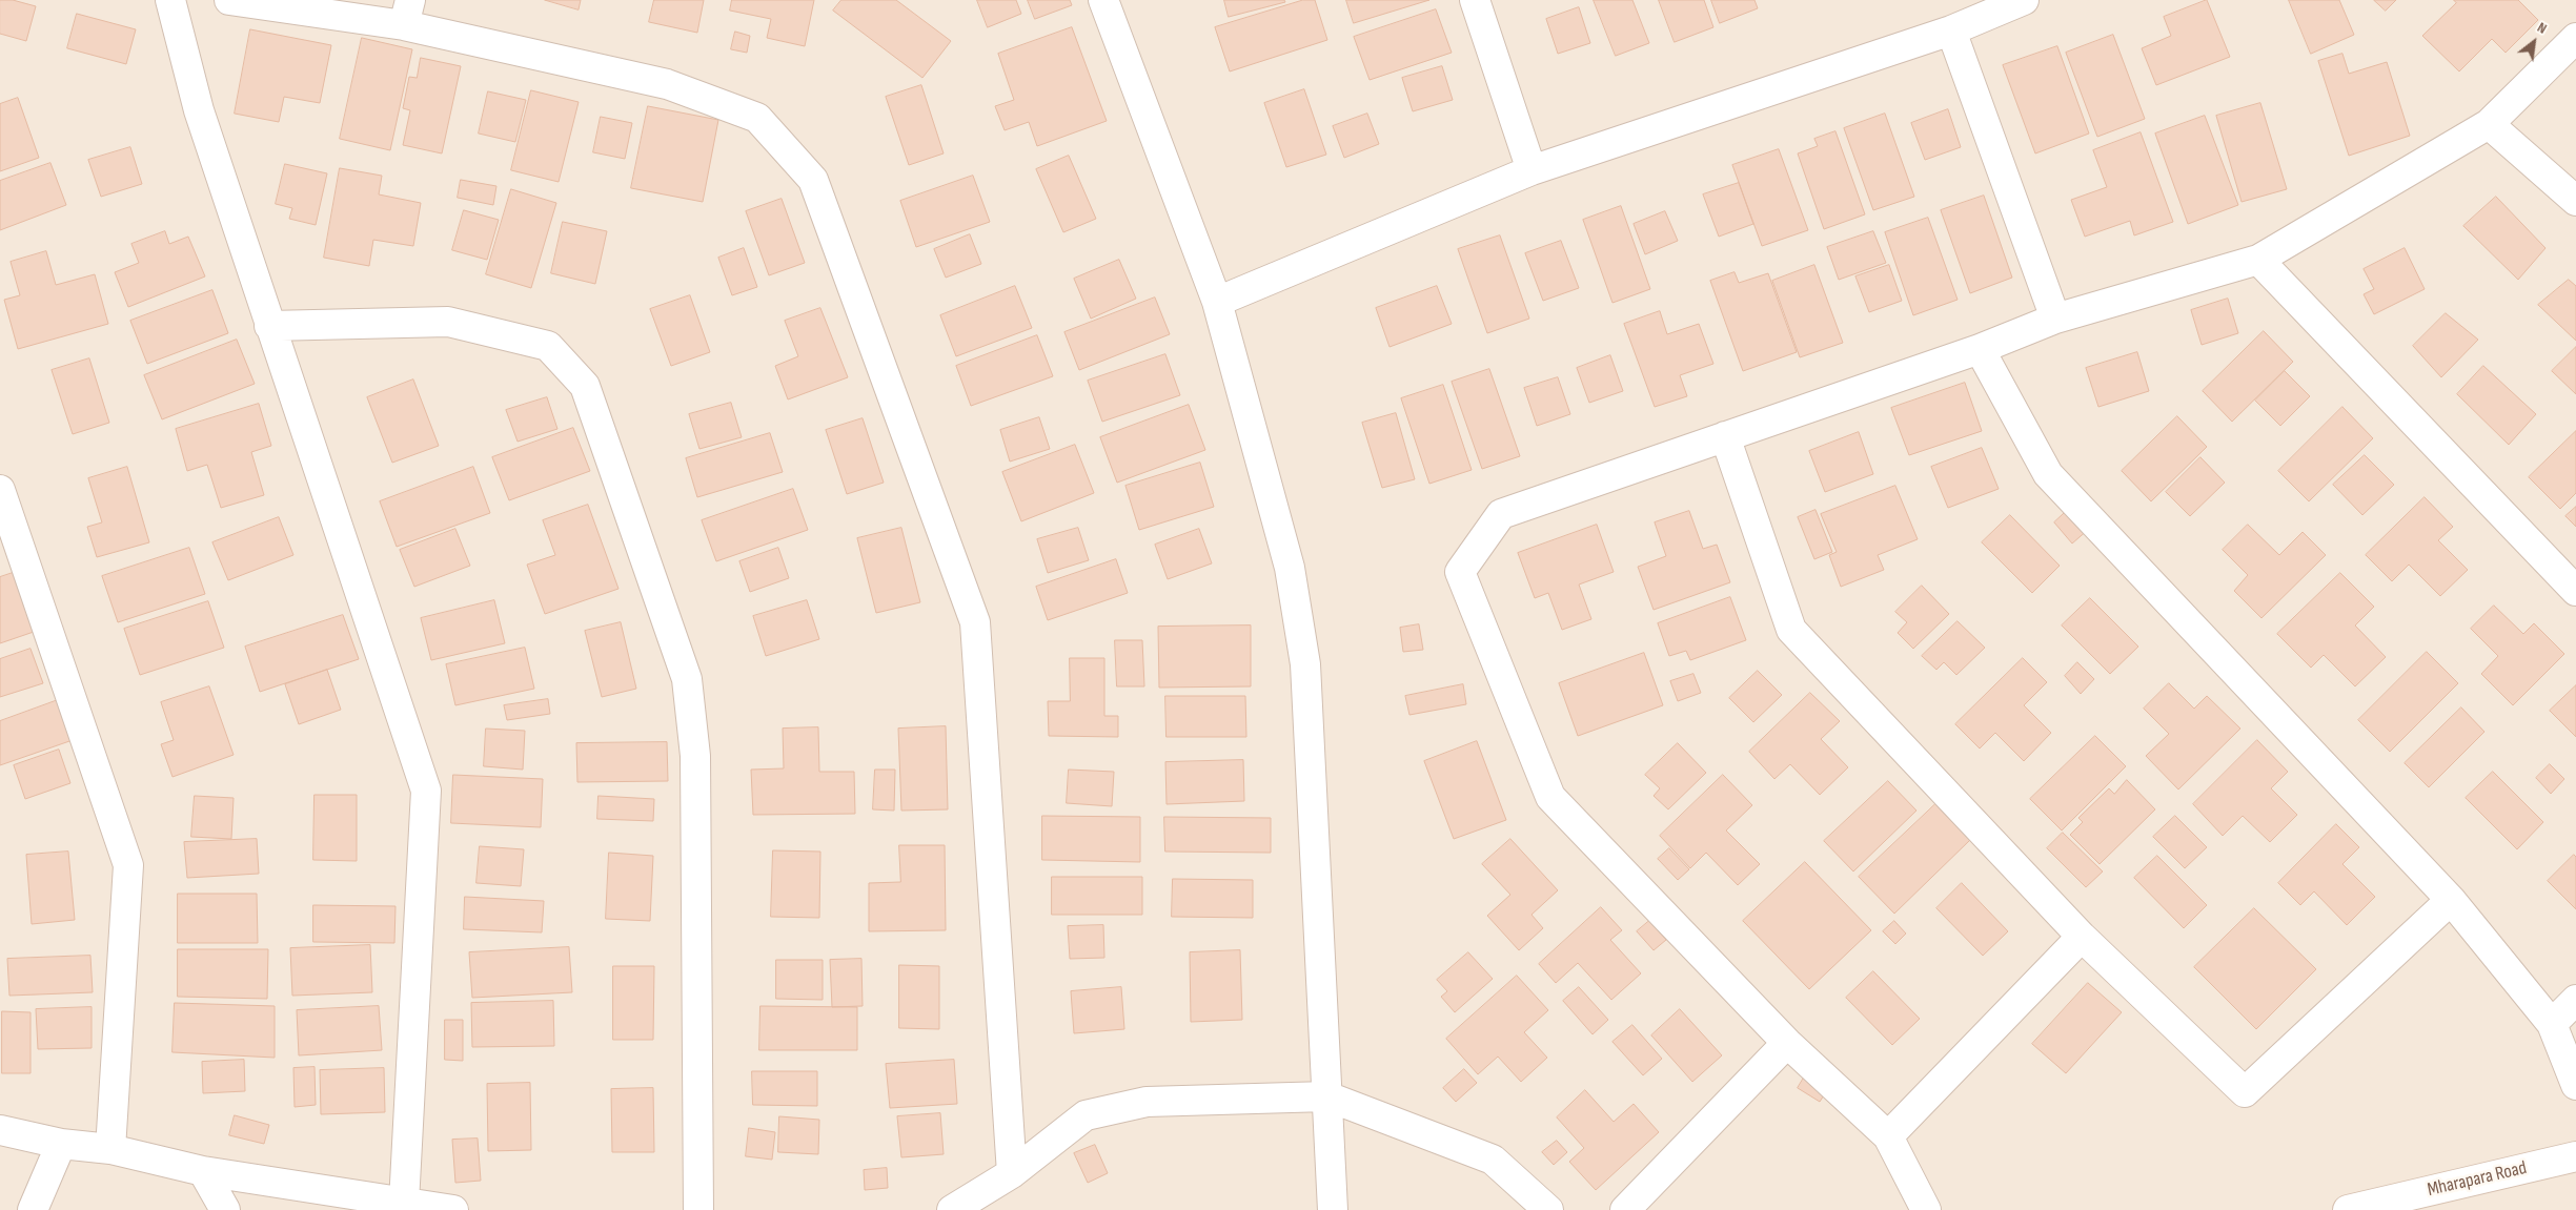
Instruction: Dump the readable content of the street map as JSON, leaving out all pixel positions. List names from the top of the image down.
{
  "streets": {
    "street": ["Mharapara Road"]
  },
  "north": "top right"
}
